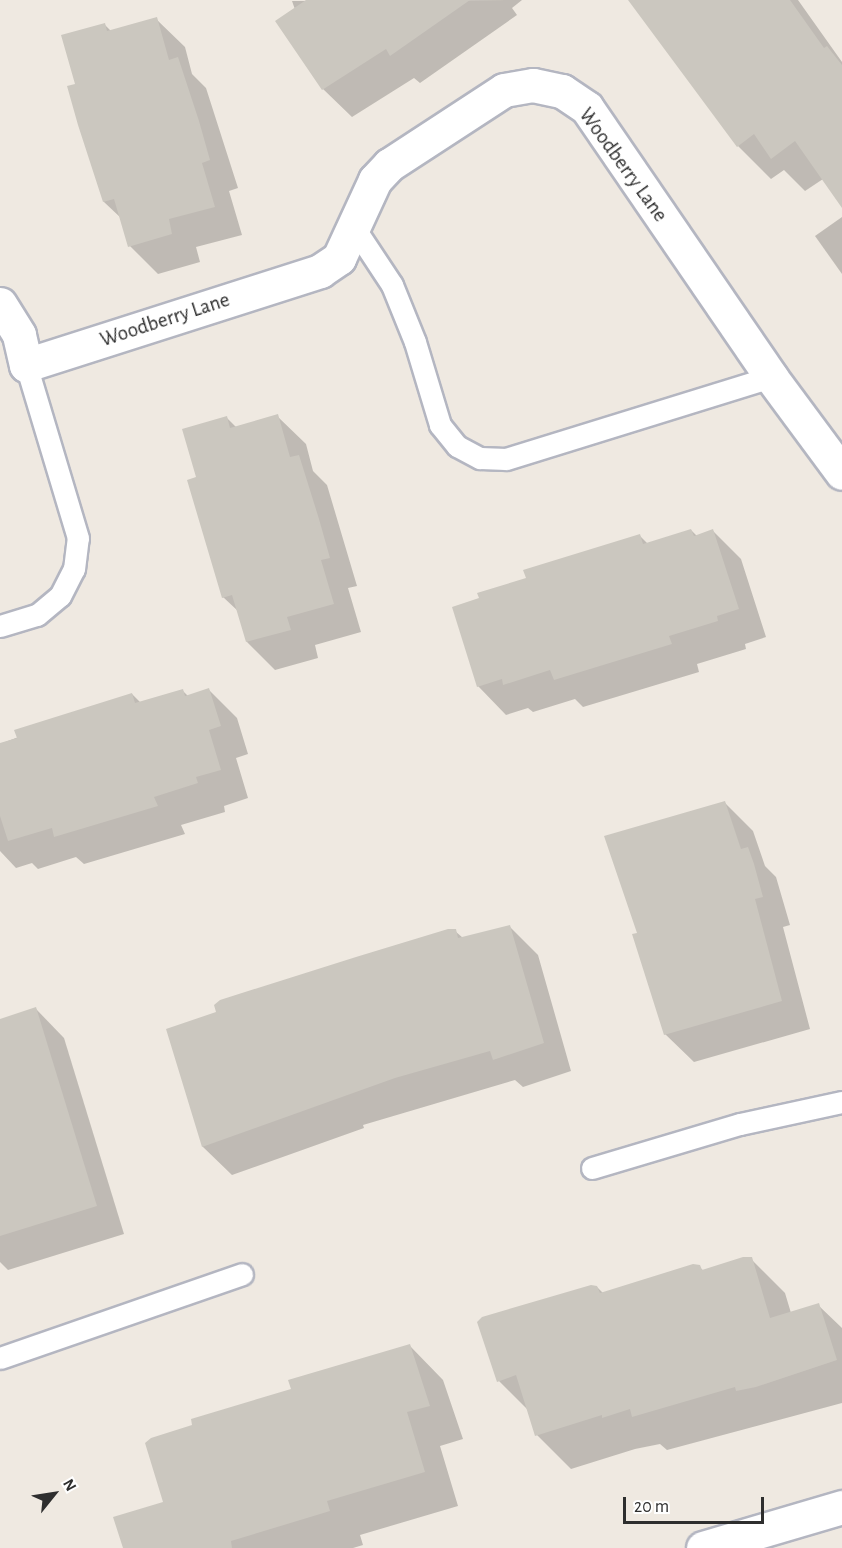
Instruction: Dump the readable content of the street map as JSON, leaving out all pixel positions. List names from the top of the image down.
{
  "streets": {
    "street": ["Woodberry Lane"]
  },
  "scale_bar": "20 m",
  "north": "top right"
}
